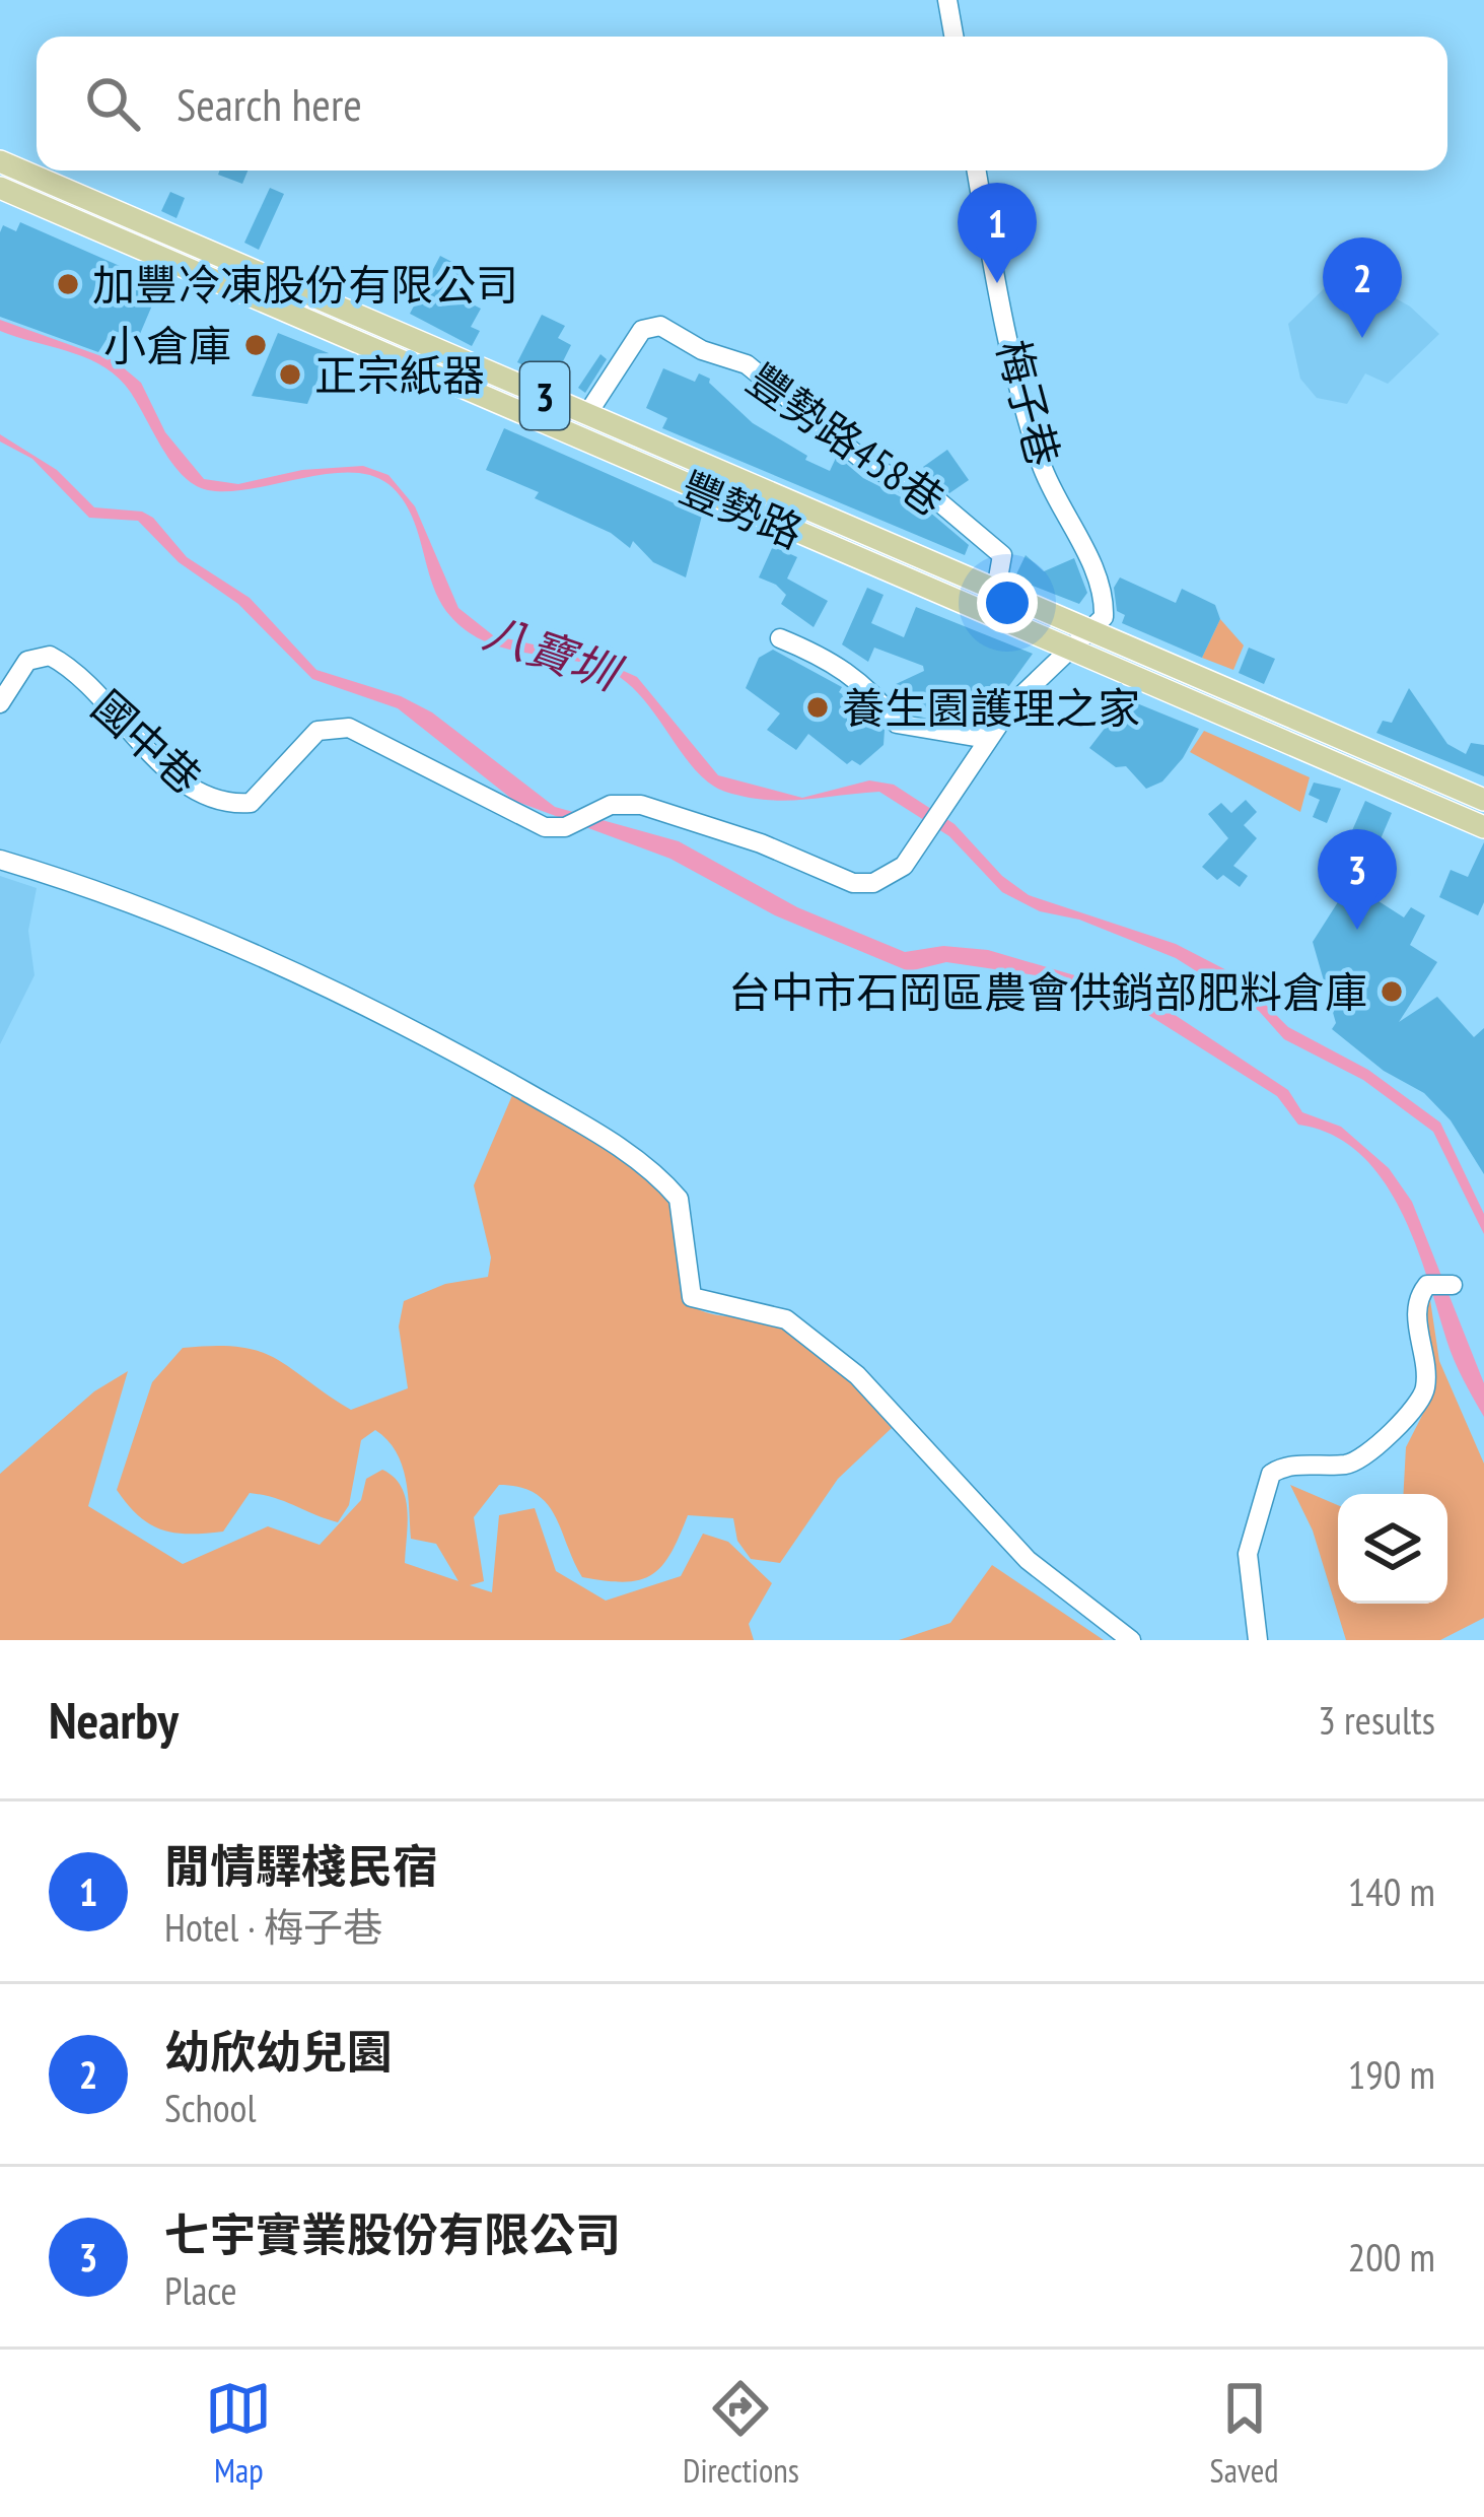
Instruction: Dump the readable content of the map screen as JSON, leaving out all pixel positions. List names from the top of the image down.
{
  "streets": {
    "main road": ["3", "豐勢路"],
    "street": ["梅子巷", "豐勢路458巷", "國中巷"]
  },
  "crossings": [
    ["梅子巷", "豐勢路"],
    ["豐勢路458巷", "豐勢路"]
  ],
  "water": ["八寶圳"],
  "places": [
    "加豐冷凍股份有限公司",
    "小倉庫",
    "正宗紙器",
    "養生園護理之家",
    "台中市石岡區農會供銷部肥料倉庫"
  ],
  "page": {
    "search": "Search here",
    "pins": ["1", "2", "3"],
    "heading": ["Nearby", "3 results"],
    "list": [
      {
        "mark": "1",
        "name": "閒情驛棧民宿",
        "note": "Hotel · 梅子巷",
        "value": "140 m"
      },
      {
        "mark": "2",
        "name": "幼欣幼兒園",
        "note": "School",
        "value": "190 m"
      },
      {
        "mark": "3",
        "name": "七宇實業股份有限公司",
        "note": "Place",
        "value": "200 m"
      }
    ],
    "nav": ["Map", "Directions", "Saved"]
  }
}
